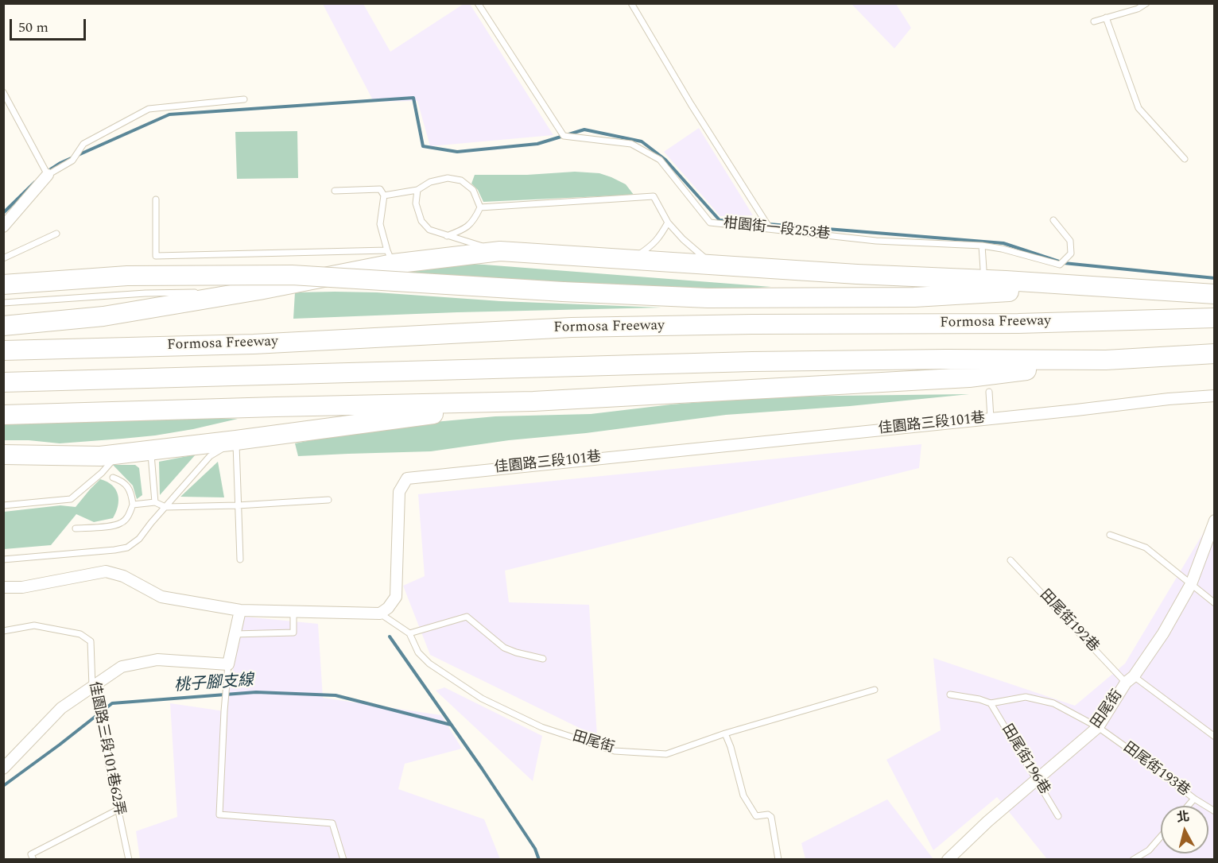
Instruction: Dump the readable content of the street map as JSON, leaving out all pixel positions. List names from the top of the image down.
{
  "streets": {
    "highway": ["Formosa Freeway"],
    "street": ["佳園路三段101巷", "田尾街"],
    "lane": [
      "柑園街一段253巷",
      "田尾街192巷",
      "佳園路三段101巷62弄",
      "田尾街196巷",
      "田尾街193巷"
    ]
  },
  "crossings": [
    ["佳園路三段101巷", "田尾街"],
    ["田尾街192巷", "田尾街"],
    ["田尾街", "田尾街196巷"],
    ["田尾街", "田尾街193巷"],
    ["田尾街196巷", "田尾街193巷"]
  ],
  "water": ["桃子腳支線"],
  "scale_bar": "50 m",
  "north": "top"
}
